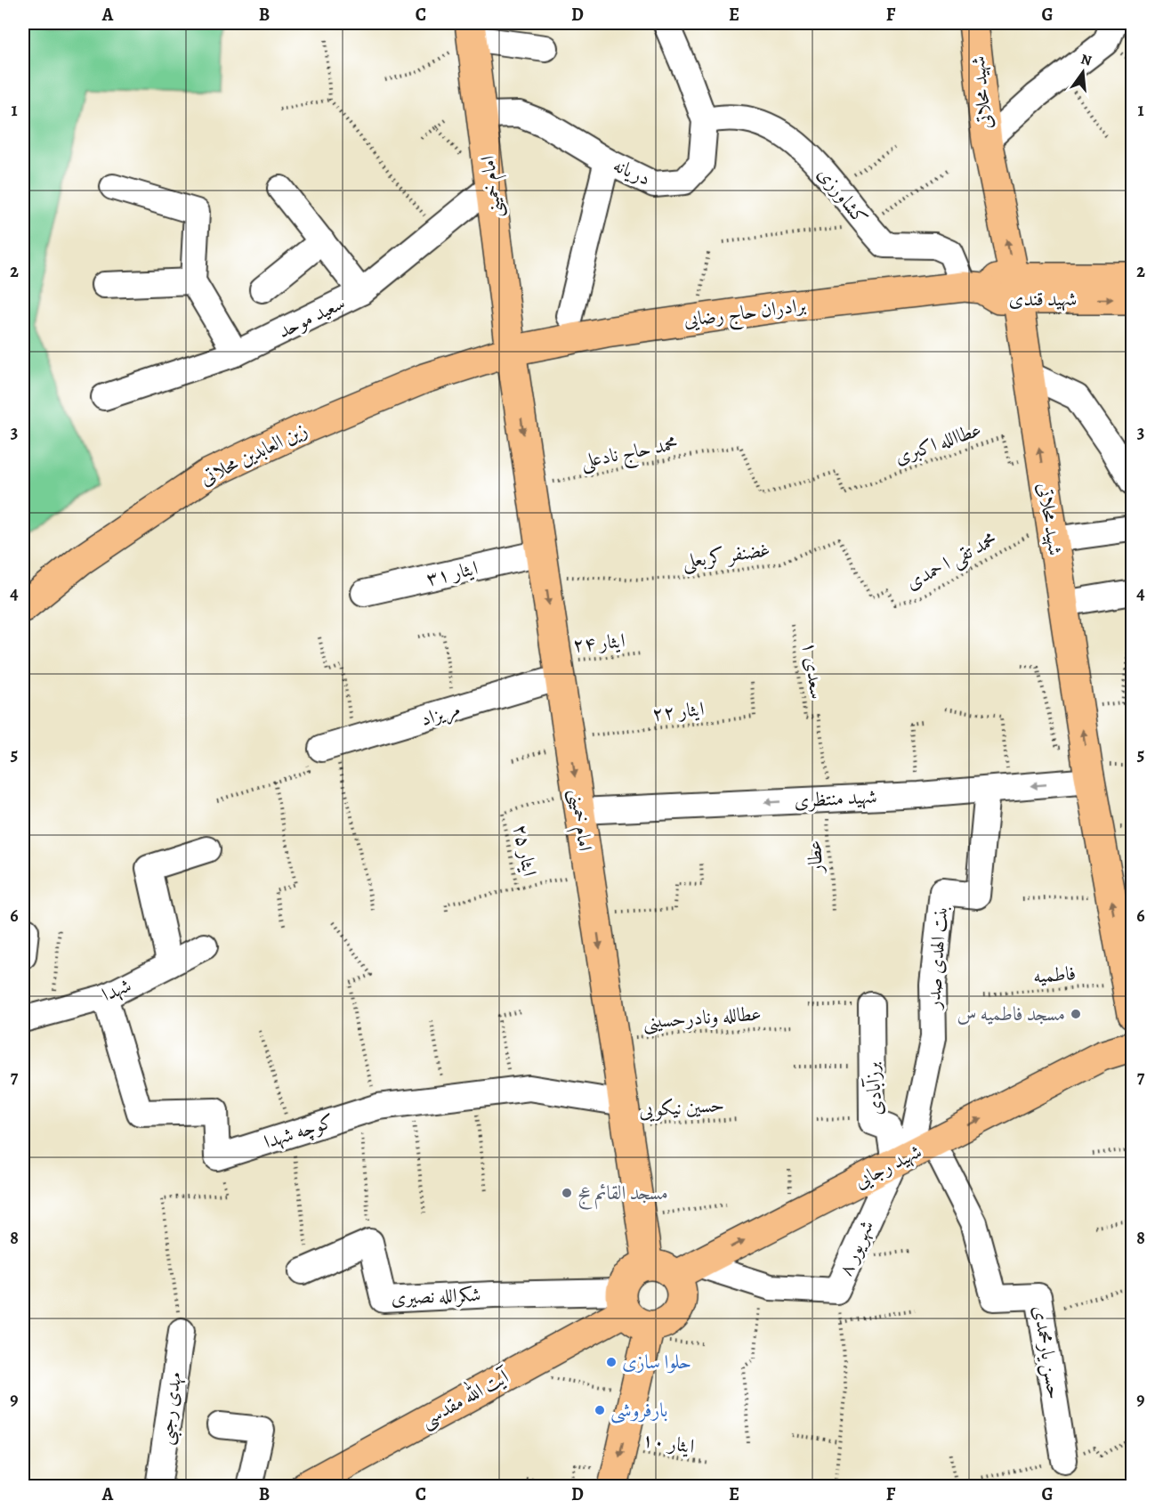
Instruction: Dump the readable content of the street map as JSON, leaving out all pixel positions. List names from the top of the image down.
{
  "streets": {
    "main road": [
      "شهید محلاتی",
      "امام خمینی",
      "شهید قندی",
      "برادران حاج رضایی",
      "زین العابدین محلاتی",
      "شهید رجایی",
      "آیت الله مقدسی"
    ],
    "street": [
      "دریانه",
      "کشاورزی",
      "سعید موحد",
      "ایثار ۳۱",
      "مریزاد",
      "شهید منتظری",
      "بنت الهدی صدر",
      "شهدا",
      "برزآبادی",
      "کوچه شهدا",
      "۸ شهریور",
      "شکرالله نصیری",
      "حسن یارمحمدی",
      "مهدی رجبی"
    ],
    "path": [
      "عطاالله اکبری",
      "محمد حاج نادعلی",
      "غضنفر کربعلی",
      "محمد تقی ا حمدی",
      "ایثار ۲۴",
      "سعدی ۱",
      "ایثار ۲۲",
      "ایثار ۲۵",
      "عطار",
      "فاطمیه",
      "عطالله ونادرحسینی",
      "حسین نیکویی",
      "ایثار ۱۰"
    ]
  },
  "crossings": [
    ["شهید محلاتی", "شهید قندی"],
    ["شهید محلاتی", "عطاالله اکبری"],
    ["شهید محلاتی", "محمد تقی ا حمدی"],
    ["شهید محلاتی", "شهید منتظری"],
    ["شهید محلاتی", "فاطمیه"],
    ["دریانه", "امام خمینی"],
    ["دریانه", "کشاورزی"],
    ["امام خمینی", "برادران حاج رضایی"],
    ["امام خمینی", "سعید موحد"],
    ["امام خمینی", "محمد حاج نادعلی"],
    ["امام خمینی", "زین العابدین محلاتی"],
    ["امام خمینی", "غضنفر کربعلی"],
    ["امام خمینی", "ایثار ۳۱"],
    ["امام خمینی", "ایثار ۲۴"],
    ["امام خمینی", "ایثار ۲۲"],
    ["امام خمینی", "مریزاد"],
    ["امام خمینی", "شهید منتظری"],
    ["امام خمینی", "ایثار ۲۵"],
    ["امام خمینی", "عطالله ونادرحسینی"],
    ["امام خمینی", "حسین نیکویی"],
    ["امام خمینی", "کوچه شهدا"],
    ["کشاورزی", "شهید قندی"],
    ["کشاورزی", "برادران حاج رضایی"],
    ["شهید قندی", "برادران حاج رضایی"],
    ["برادران حاج رضایی", "زین العابدین محلاتی"],
    ["عطاالله اکبری", "محمد حاج نادعلی"],
    ["غضنفر کربعلی", "محمد تقی ا حمدی"],
    ["غضنفر کربعلی", "ایثار ۳۱"],
    ["ایثار ۲۴", "مریزاد"],
    ["سعدی ۱", "شهید منتظری"],
    ["سعدی ۱", "عطار"],
    ["شهید منتظری", "ایثار ۲۵"],
    ["شهید منتظری", "عطار"],
    ["شهید منتظری", "بنت الهدی صدر"],
    ["بنت الهدی صدر", "برزآبادی"],
    ["بنت الهدی صدر", "شهید رجایی"],
    ["بنت الهدی صدر", "۸ شهریور"],
    ["برزآبادی", "شهید رجایی"],
    ["برزآبادی", "۸ شهریور"],
    ["حسین نیکویی", "کوچه شهدا"],
    ["شهید رجایی", "۸ شهریور"],
    ["شهید رجایی", "حسن یارمحمدی"],
    ["شکرالله نصیری", "آیت الله مقدسی"]
  ],
  "one_way": ["شهید منتظری", "شهید رجایی"],
  "places": [
    "مسجد فاطمیه س",
    "مسجد القائم عج",
    "حلوا سازی",
    "بارفروشی"
  ],
  "north": "top",
  "grid": {
    "columns": [
      "A",
      "B",
      "C",
      "D",
      "E",
      "F",
      "G"
    ],
    "rows": [
      "1",
      "2",
      "3",
      "4",
      "5",
      "6",
      "7",
      "8",
      "9"
    ]
  }
}
